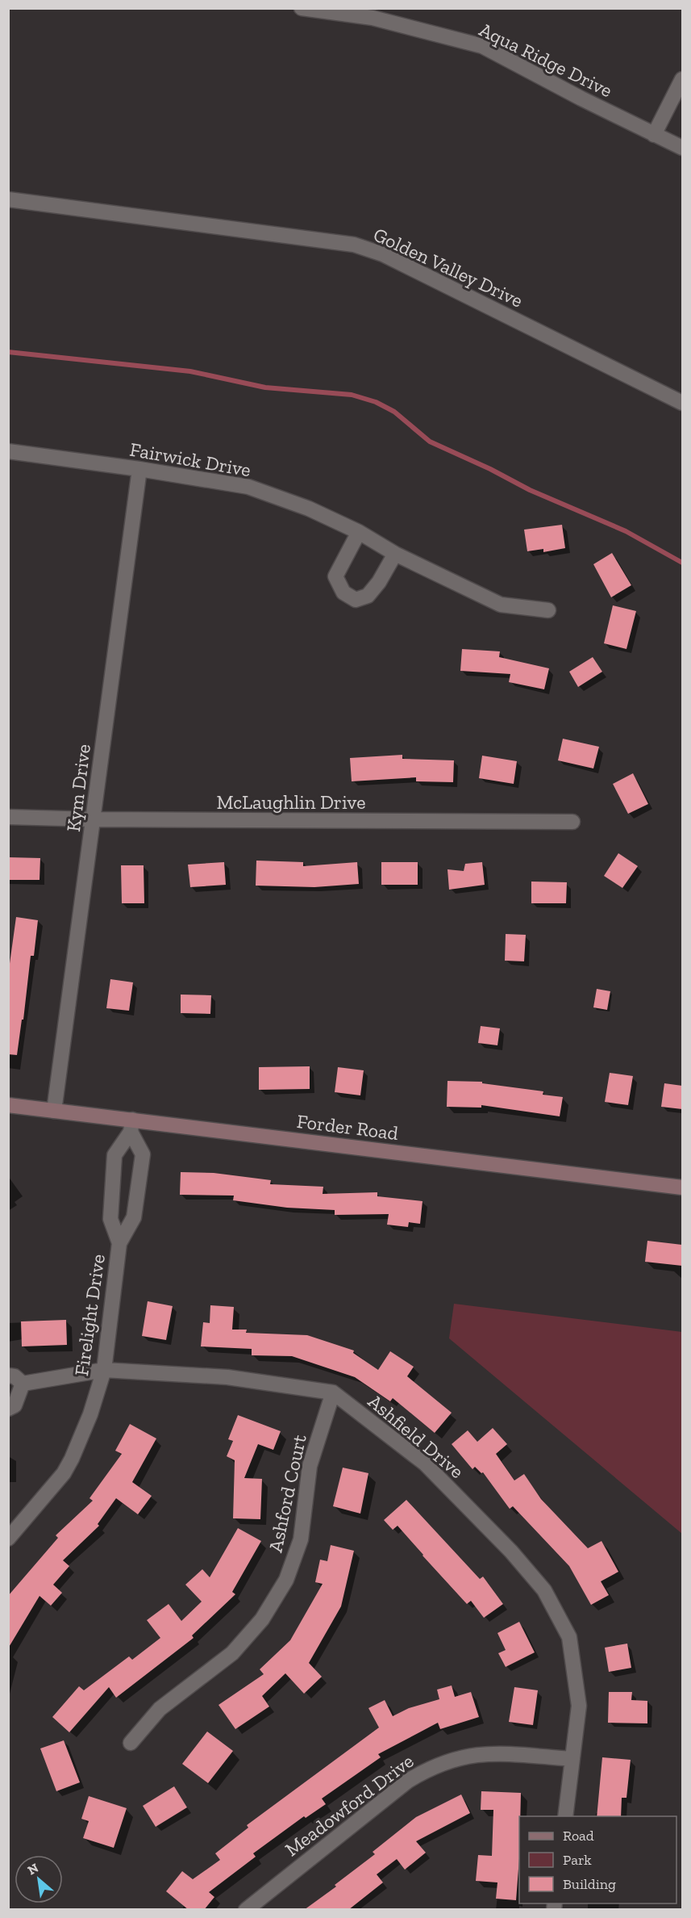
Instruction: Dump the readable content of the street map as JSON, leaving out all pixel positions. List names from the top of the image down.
{
  "streets": {
    "main road": ["Forder Road"],
    "street": [
      "Aqua Ridge Drive",
      "Golden Valley Drive",
      "Fairwick Drive",
      "Kym Drive",
      "McLaughlin Drive",
      "Firelight Drive",
      "Ashfield Drive",
      "Ashford Court",
      "Meadowford Drive"
    ]
  },
  "crossings": [
    ["Fairwick Drive", "Kym Drive"],
    ["Kym Drive", "McLaughlin Drive"],
    ["Kym Drive", "Forder Road"],
    ["Forder Road", "Firelight Drive"],
    ["Firelight Drive", "Ashfield Drive"],
    ["Ashfield Drive", "Ashford Court"],
    ["Ashfield Drive", "Meadowford Drive"]
  ],
  "legend": ["Road", "Park", "Building"],
  "north": "top left"
}
